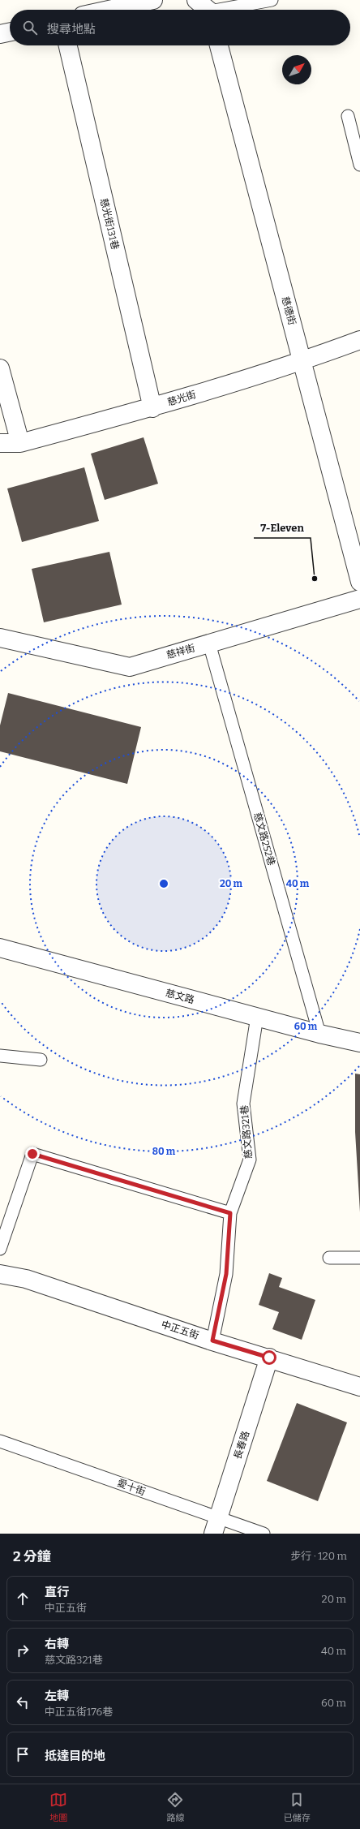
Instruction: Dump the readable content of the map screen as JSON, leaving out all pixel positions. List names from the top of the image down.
{
  "streets": {
    "street": [
      "慈光街131巷",
      "慈德街",
      "慈光街",
      "慈祥街",
      "慈文路",
      "中正五街",
      "長春路"
    ],
    "lane": ["慈文路252巷", "慈文路321巷", "愛十街"]
  },
  "crossings": [
    ["慈光街131巷", "慈光街"],
    ["慈德街", "慈光街"],
    ["慈祥街", "慈文路252巷"],
    ["慈文路252巷", "慈文路"],
    ["慈文路", "慈文路321巷"],
    ["慈文路321巷", "中正五街"],
    ["中正五街", "長春路"],
    ["長春路", "愛十街"]
  ],
  "places": ["7-Eleven"],
  "north": "top right",
  "page": {
    "search": "搜尋地點",
    "heading": ["2 分鐘", "步行 · 120 m"],
    "list": [
      ["直行", "中正五街", "20 m"],
      ["右轉", "慈文路321巷", "40 m"],
      ["左轉", "中正五街176巷", "60 m"],
      "抵達目的地"
    ],
    "nav": ["地圖", "路線", "已儲存"]
  },
  "rings": [
    "20 m",
    "40 m",
    "60 m",
    "80 m"
  ]
}
